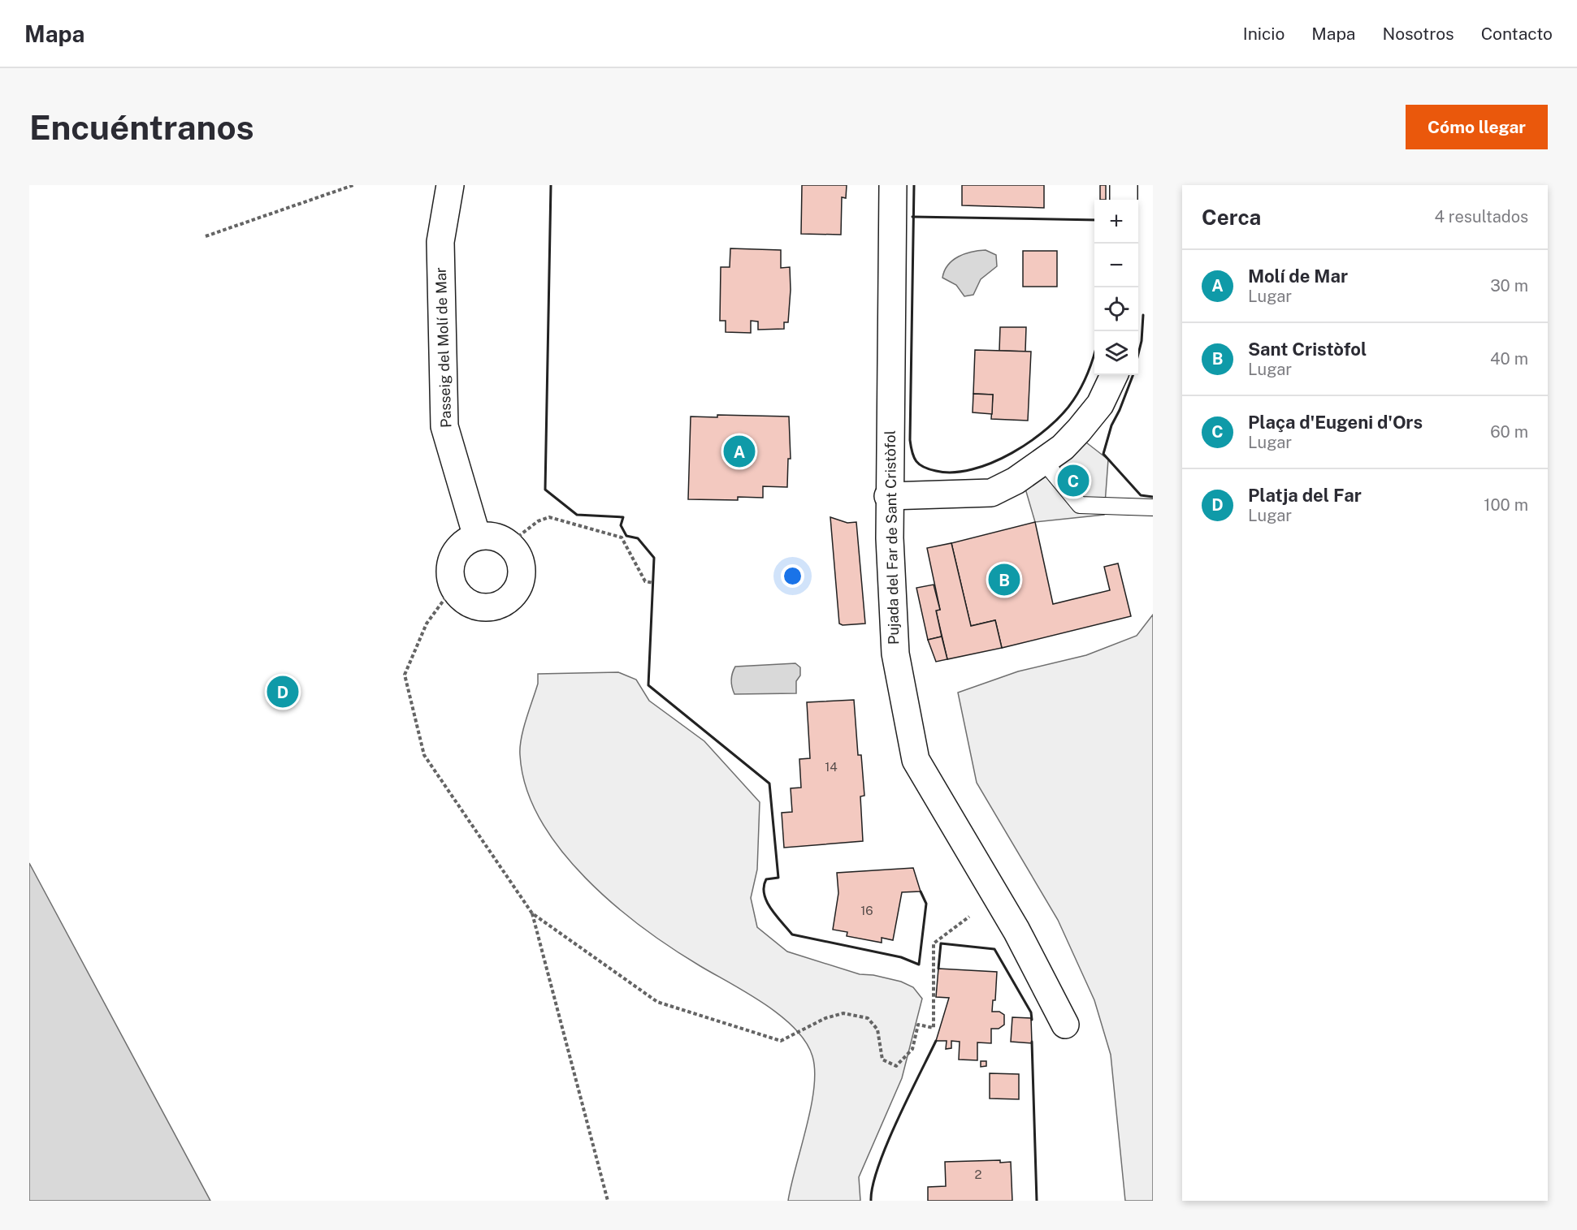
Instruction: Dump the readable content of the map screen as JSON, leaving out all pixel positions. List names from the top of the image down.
{
  "streets": {
    "street": ["Passeig del Molí de Mar", "Pujada del Far de Sant Cristòfol"]
  },
  "house_numbers": ["14", "16", "2"],
  "page": {
    "header": "Mapa",
    "nav": [
      "Inicio",
      "Mapa",
      "Nosotros",
      "Contacto"
    ],
    "buttons": "Cómo llegar",
    "title": "Encuéntranos",
    "heading": ["Cerca", "4 resultados"],
    "map_buttons": ["+", "−"],
    "list": [
      {
        "mark": "A",
        "name": "Molí de Mar",
        "note": "Lugar",
        "value": "30 m"
      },
      {
        "mark": "B",
        "name": "Sant Cristòfol",
        "note": "Lugar",
        "value": "40 m"
      },
      {
        "mark": "C",
        "name": "Plaça d'Eugeni d'Ors",
        "note": "Lugar",
        "value": "60 m"
      },
      {
        "mark": "D",
        "name": "Platja del Far",
        "note": "Lugar",
        "value": "100 m"
      }
    ],
    "pins": [
      "A",
      "C",
      "B",
      "D"
    ]
  }
}
